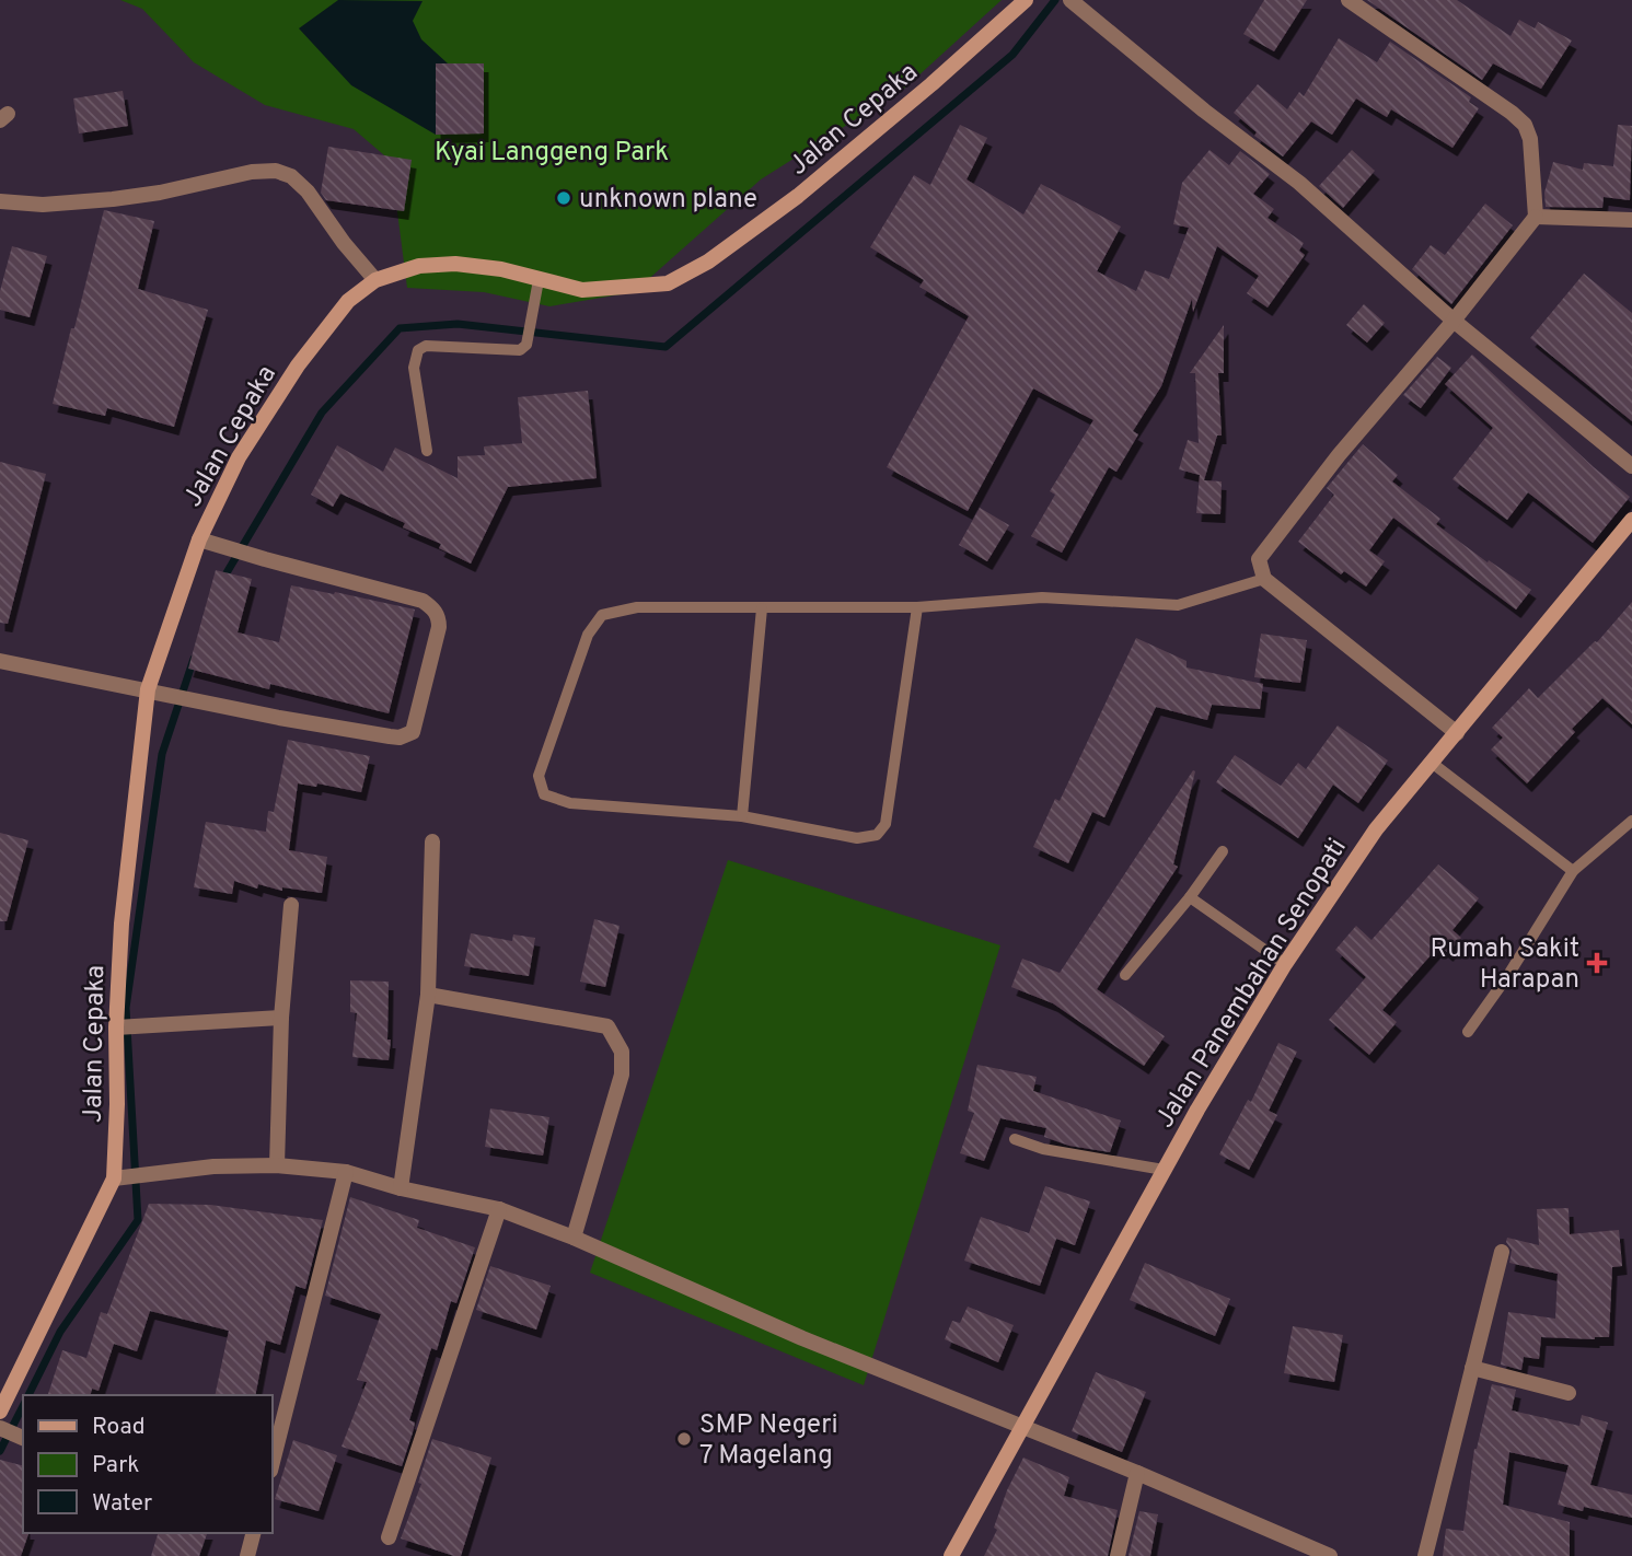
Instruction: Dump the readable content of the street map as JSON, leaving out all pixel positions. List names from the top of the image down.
{
  "streets": {
    "street": ["Jalan Cepaka", "Jalan Panembahan Senopati"]
  },
  "parks": ["Kyai Langgeng Park"],
  "places": {
    "other": ["unknown plane", "SMP Negeri 7 Magelang"],
    "health": ["Rumah Sakit Harapan"]
  },
  "legend": ["Road", "Park", "Water"]
}
